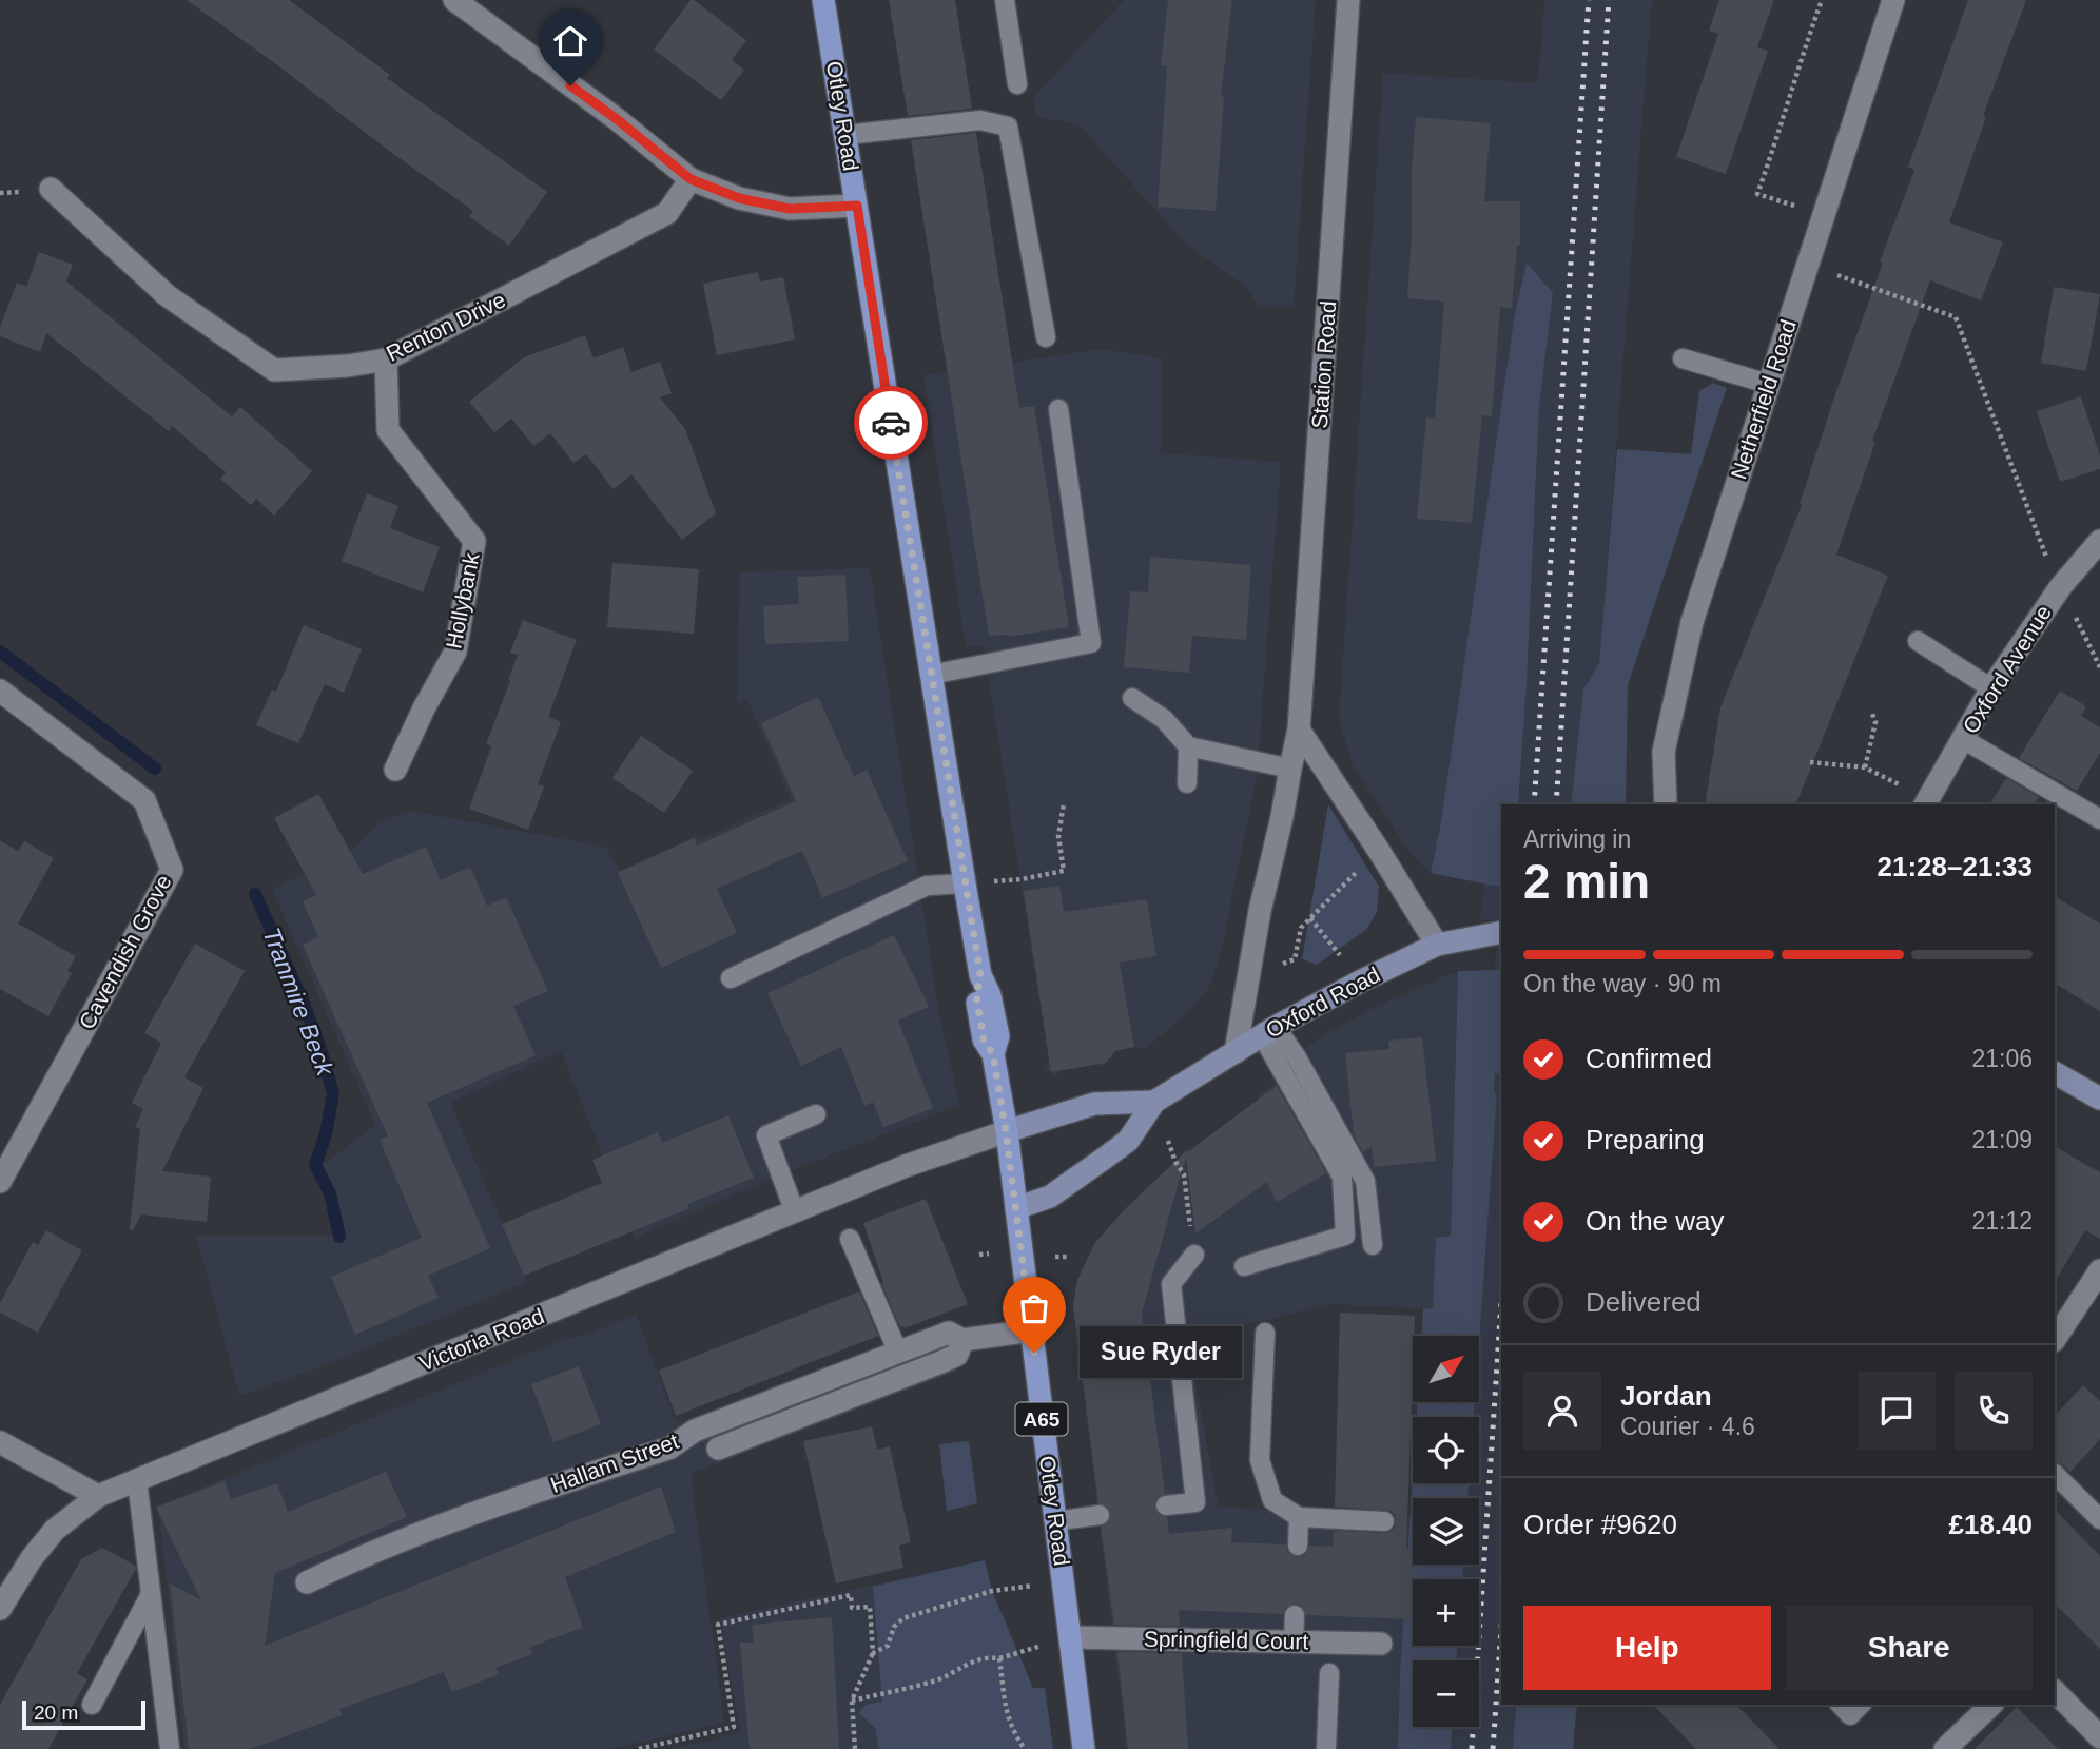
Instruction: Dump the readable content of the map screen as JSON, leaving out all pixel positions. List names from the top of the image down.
{
  "streets": {
    "main road": ["Otley Road", "A65"],
    "street": [
      "Renton Drive",
      "Station Road",
      "Netherfield Road",
      "Hollybank",
      "Oxford Avenue",
      "Cavendish Grove",
      "Oxford Road",
      "Victoria Road",
      "Hallam Street",
      "Springfield Court"
    ]
  },
  "crossings": [
    ["Otley Road", "Oxford Road"],
    ["Otley Road", "Victoria Road"],
    ["Otley Road", "Hallam Street"],
    ["Otley Road", "Springfield Court"],
    ["Renton Drive", "Hollybank"],
    ["Station Road", "Oxford Road"],
    ["Oxford Road", "Victoria Road"]
  ],
  "water": ["Tranmire Beck"],
  "places": ["Sue Ryder"],
  "scale_bar": "20 m",
  "north": "top right",
  "page": {
    "heading": ["2 min", "Arriving in", "21:28–21:33"],
    "panel": [
      "Jordan",
      "Courier · 4.6",
      "Order #9620",
      "£18.40"
    ],
    "bar": "On the way · 90 m",
    "list": [
      ["Confirmed", "21:06"],
      ["Preparing", "21:09"],
      ["On the way", "21:12"],
      "Delivered"
    ],
    "bubble": "Sue Ryder",
    "map_buttons": ["+", "−"],
    "buttons": ["Help", "Share"],
    "scale": "20 m"
  }
}
